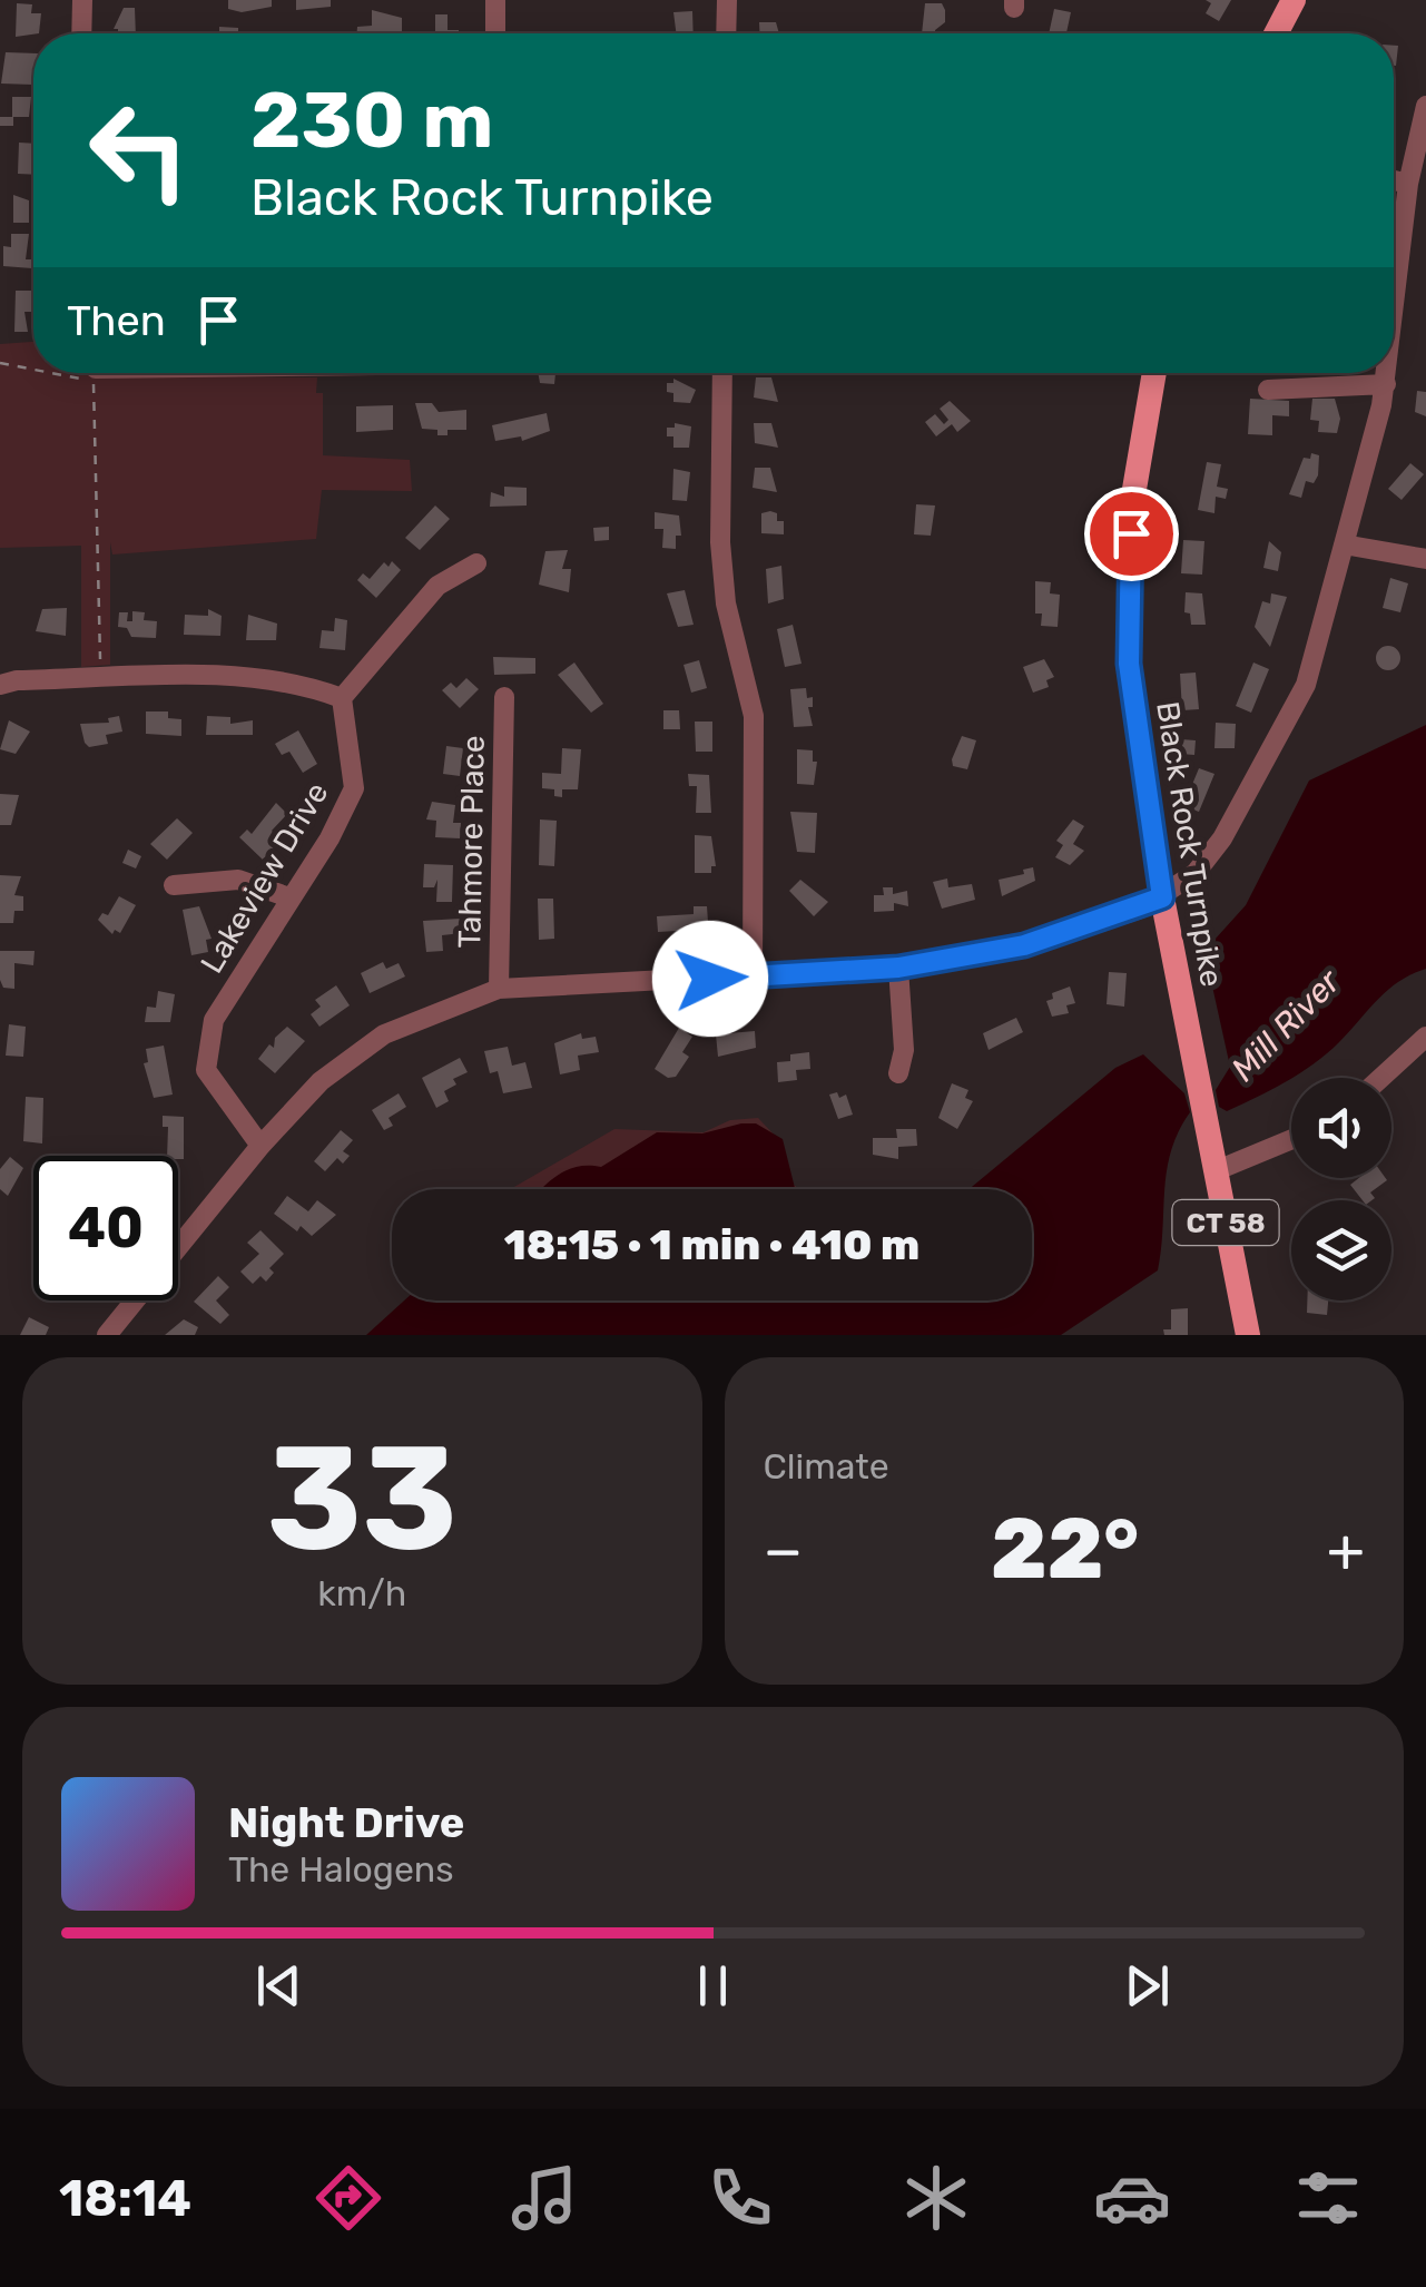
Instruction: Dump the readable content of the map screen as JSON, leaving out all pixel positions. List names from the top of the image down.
{
  "streets": {
    "main road": ["Black Rock Turnpike", "CT 58"],
    "street": ["Tahmore Place", "Lakeview Drive"]
  },
  "water": ["Mill River"],
  "page": {
    "turn": ["230 m", "Black Rock Turnpike"],
    "then": "Then",
    "limit": "40",
    "trip": "18:15 · 1 min · 410 m",
    "tile": [
      ["33", "km/h"],
      "Climate"
    ],
    "heat": ["−", "22°", "+"],
    "song": ["Night Drive", "The Halogens"],
    "tabs": "18:14"
  }
}
